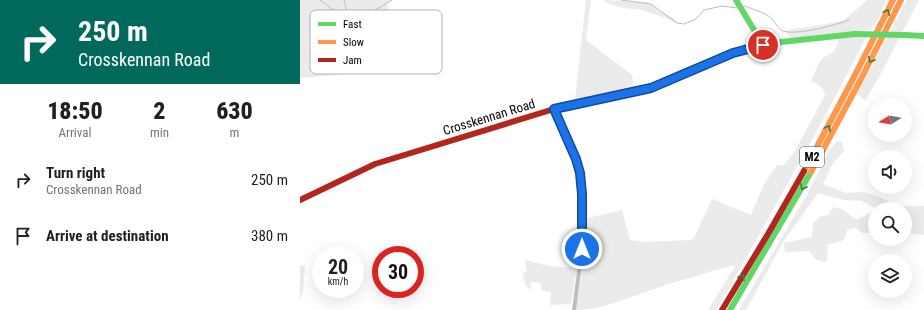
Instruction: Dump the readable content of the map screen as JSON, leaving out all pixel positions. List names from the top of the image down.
{
  "streets": {
    "main road": ["Crosskennan Road", "M2"]
  },
  "legend": ["Fast", "Slow", "Jam"],
  "north": "left",
  "page": {
    "turn": ["250 m", "Crosskennan Road"],
    "eta": [
      "18:50",
      "Arrival",
      "2",
      "min",
      "630",
      "m"
    ],
    "list": [
      {
        "name": "Turn right",
        "note": "Crosskennan Road",
        "value": "250 m"
      },
      {
        "name": "Arrive at destination",
        "value": "380 m"
      }
    ],
    "speed": "20 km/h",
    "limit": "30"
  }
}
